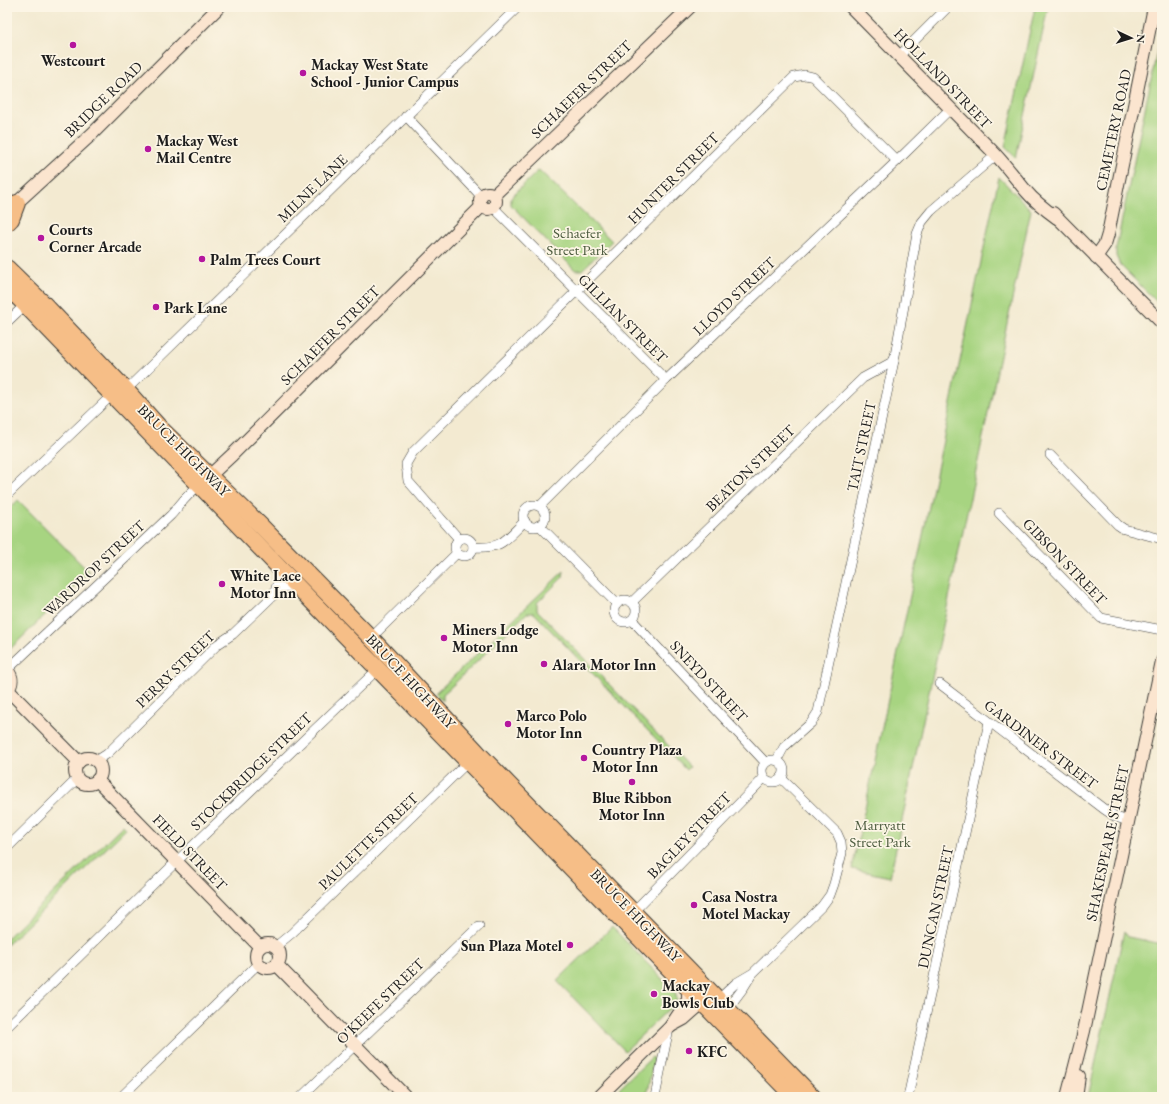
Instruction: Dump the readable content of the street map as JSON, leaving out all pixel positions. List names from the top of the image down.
{
  "streets": {
    "highway": ["BRUCE HIGHWAY"],
    "street": [
      "HOLLAND STREET",
      "SCHAEFER STREET",
      "BRIDGE ROAD",
      "CEMETERY ROAD",
      "HUNTER STREET",
      "MILNE LANE",
      "LLOYD STREET",
      "GILLIAN STREET",
      "TAIT STREET",
      "BEATON STREET",
      "GIBSON STREET",
      "WARDROP STREET",
      "PERRY STREET",
      "SNEYD STREET",
      "GARDINER STREET",
      "STOCKBRIDGE STREET",
      "BAGLEY STREET",
      "PAULETTE STREET",
      "SHAKESPEARE STREET",
      "FIELD STREET",
      "DUNCAN STREET",
      "O'KEEFE STREET"
    ]
  },
  "crossings": [
    ["HOLLAND STREET", "CEMETERY ROAD"],
    ["HOLLAND STREET", "LLOYD STREET"],
    ["HOLLAND STREET", "TAIT STREET"],
    ["SCHAEFER STREET", "GILLIAN STREET"],
    ["SCHAEFER STREET", "BRUCE HIGHWAY"],
    ["SCHAEFER STREET", "WARDROP STREET"],
    ["HUNTER STREET", "LLOYD STREET"],
    ["HUNTER STREET", "GILLIAN STREET"],
    ["MILNE LANE", "GILLIAN STREET"],
    ["MILNE LANE", "BRUCE HIGHWAY"],
    ["LLOYD STREET", "GILLIAN STREET"],
    ["TAIT STREET", "BEATON STREET"],
    ["TAIT STREET", "SNEYD STREET"],
    ["TAIT STREET", "BAGLEY STREET"],
    ["BRUCE HIGHWAY", "WARDROP STREET"],
    ["BRUCE HIGHWAY", "PERRY STREET"],
    ["BRUCE HIGHWAY", "STOCKBRIDGE STREET"],
    ["BRUCE HIGHWAY", "BAGLEY STREET"],
    ["BRUCE HIGHWAY", "PAULETTE STREET"],
    ["BEATON STREET", "SNEYD STREET"],
    ["PERRY STREET", "FIELD STREET"],
    ["SNEYD STREET", "BAGLEY STREET"],
    ["GARDINER STREET", "SHAKESPEARE STREET"],
    ["GARDINER STREET", "DUNCAN STREET"],
    ["STOCKBRIDGE STREET", "FIELD STREET"],
    ["PAULETTE STREET", "FIELD STREET"]
  ],
  "parks": ["Schaefer Street Park", "Marryatt Street Park"],
  "places": [
    "Westcourt",
    "Mackay West State School - Junior Campus",
    "Mackay West Mail Centre",
    "Courts Corner Arcade",
    "Palm Trees Court",
    "Park Lane",
    "White Lace Motor Inn",
    "Miners Lodge Motor Inn",
    "Alara Motor Inn",
    "Marco Polo Motor Inn",
    "Country Plaza Motor Inn",
    "Blue Ribbon Motor Inn",
    "Casa Nostra Motel Mackay",
    "Sun Plaza Motel",
    "Mackay Bowls Club",
    "KFC"
  ],
  "north": "right"
}
